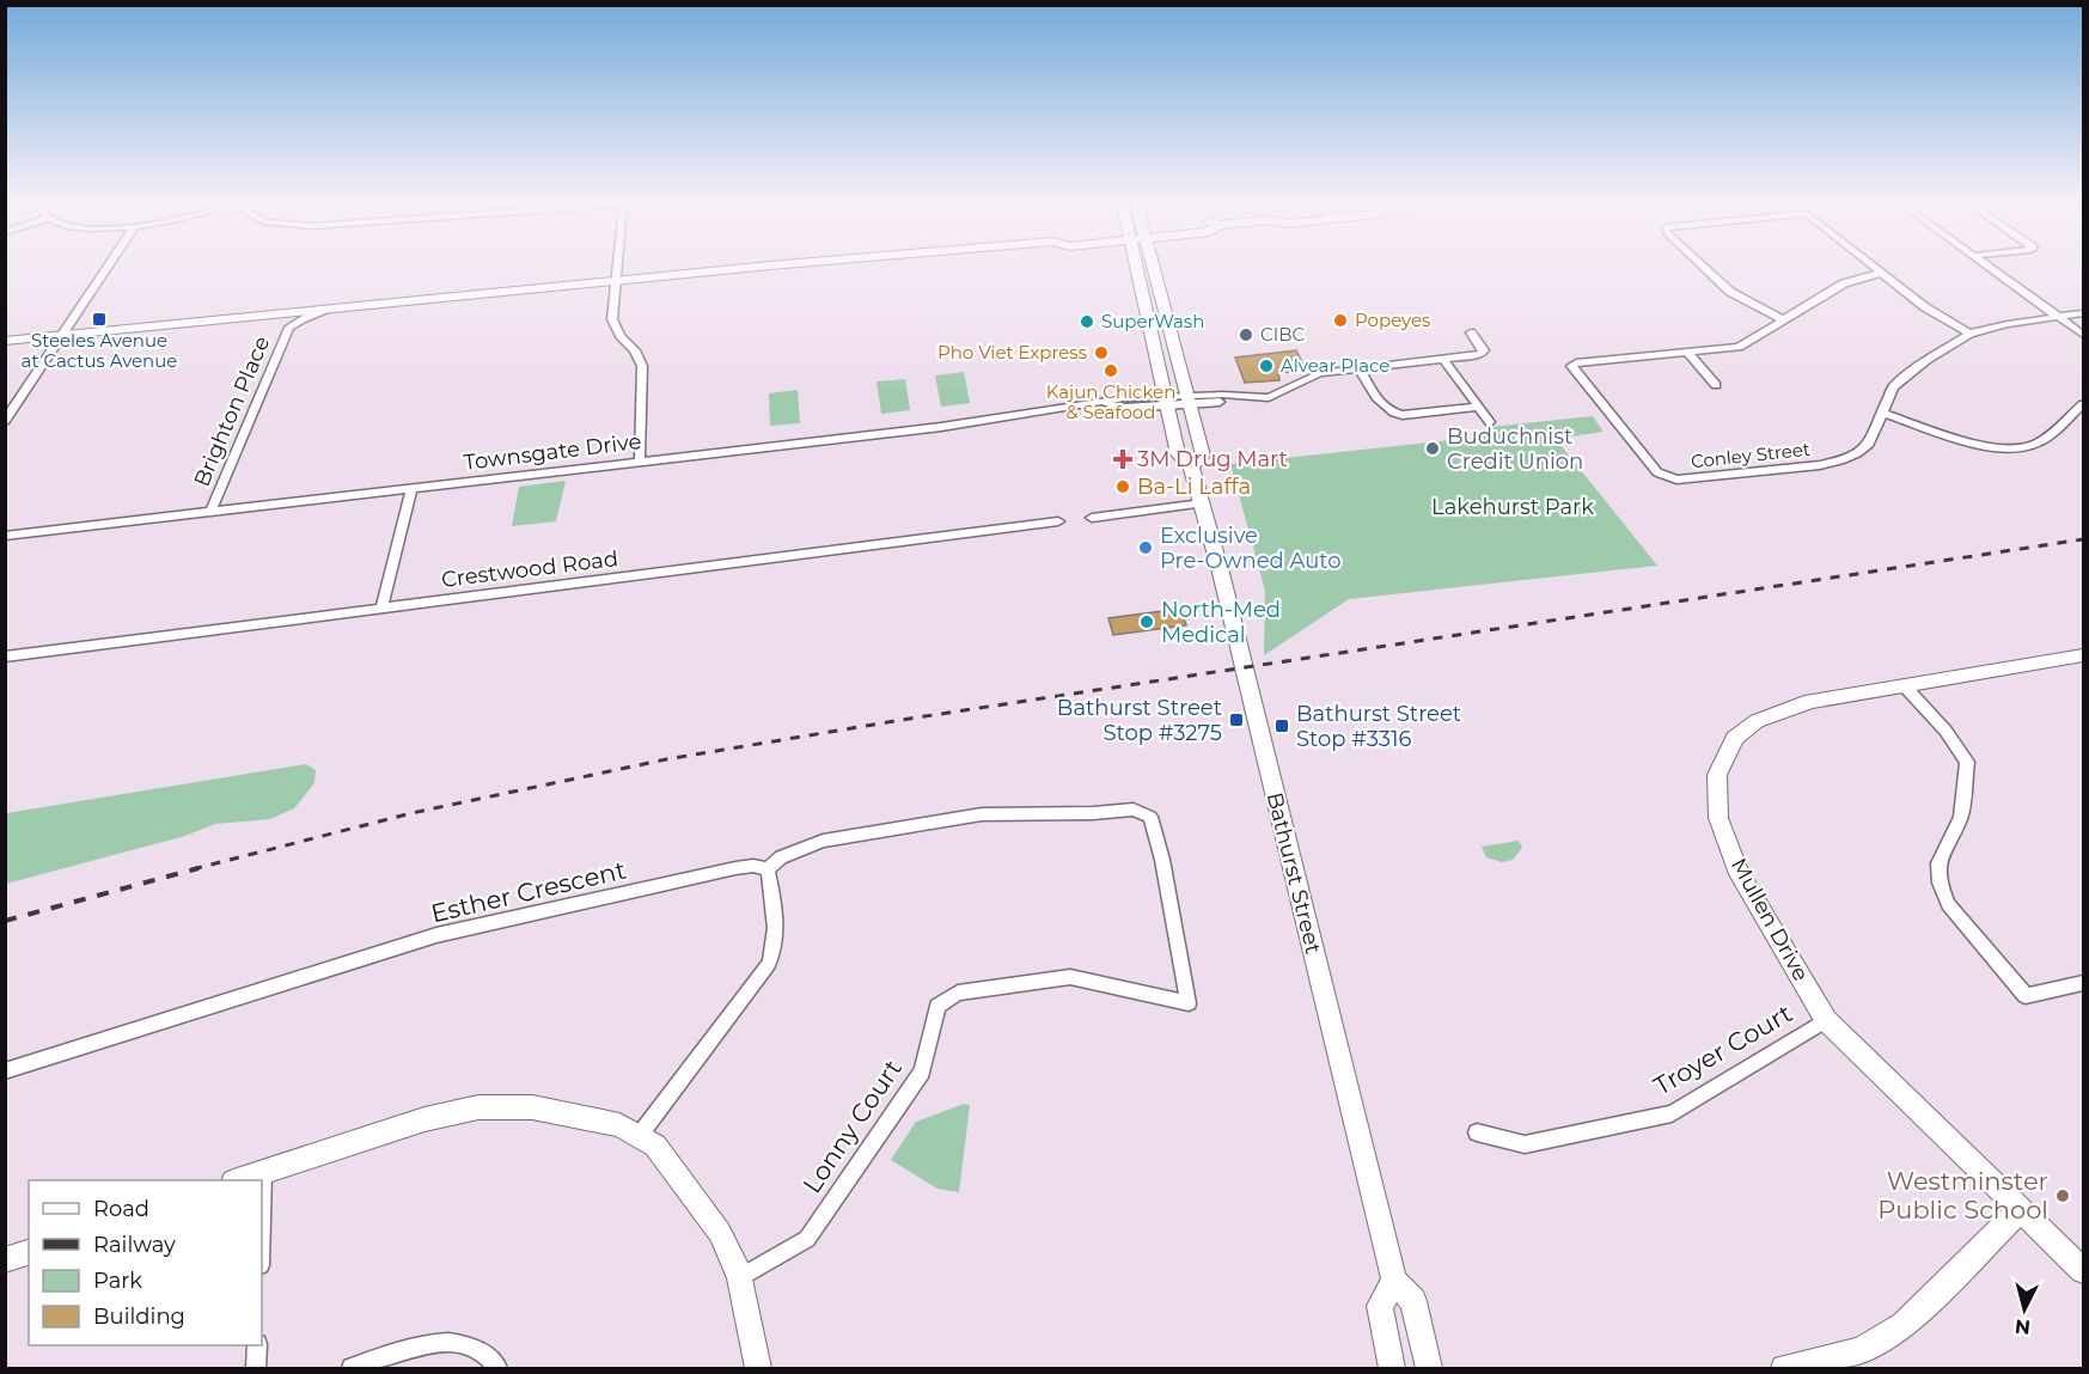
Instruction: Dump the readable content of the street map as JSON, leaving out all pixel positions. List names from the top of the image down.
{
  "streets": {
    "main road": ["Bathurst Street", "Mullen Drive"],
    "street": [
      "Brighton Place",
      "Townsgate Drive",
      "Conley Street",
      "Crestwood Road",
      "Esther Crescent",
      "Troyer Court",
      "Lonny Court"
    ]
  },
  "crossings": [
    ["Brighton Place", "Townsgate Drive"],
    ["Townsgate Drive", "Bathurst Street"],
    ["Esther Crescent", "Lonny Court"],
    ["Mullen Drive", "Troyer Court"]
  ],
  "parks": ["Lakehurst Park"],
  "places": {
    "transit": ["Steeles Avenue at Cactus Avenue", "Bathurst Street Stop #3275", "Bathurst Street Stop #3316"],
    "other": [
      "Popeyes",
      "SuperWash",
      "CIBC",
      "Pho Viet Express",
      "Alvear Place",
      "Kajun Chicken & Seafood",
      "Buduchnist Credit Union",
      "Ba-Li Laffa",
      "Exclusive Pre-Owned Auto",
      "North-Med Medical",
      "Westminster Public School"
    ],
    "health": ["3M Drug Mart"]
  },
  "legend": [
    "Road",
    "Railway",
    "Park",
    "Building"
  ],
  "north": "bottom"
}
